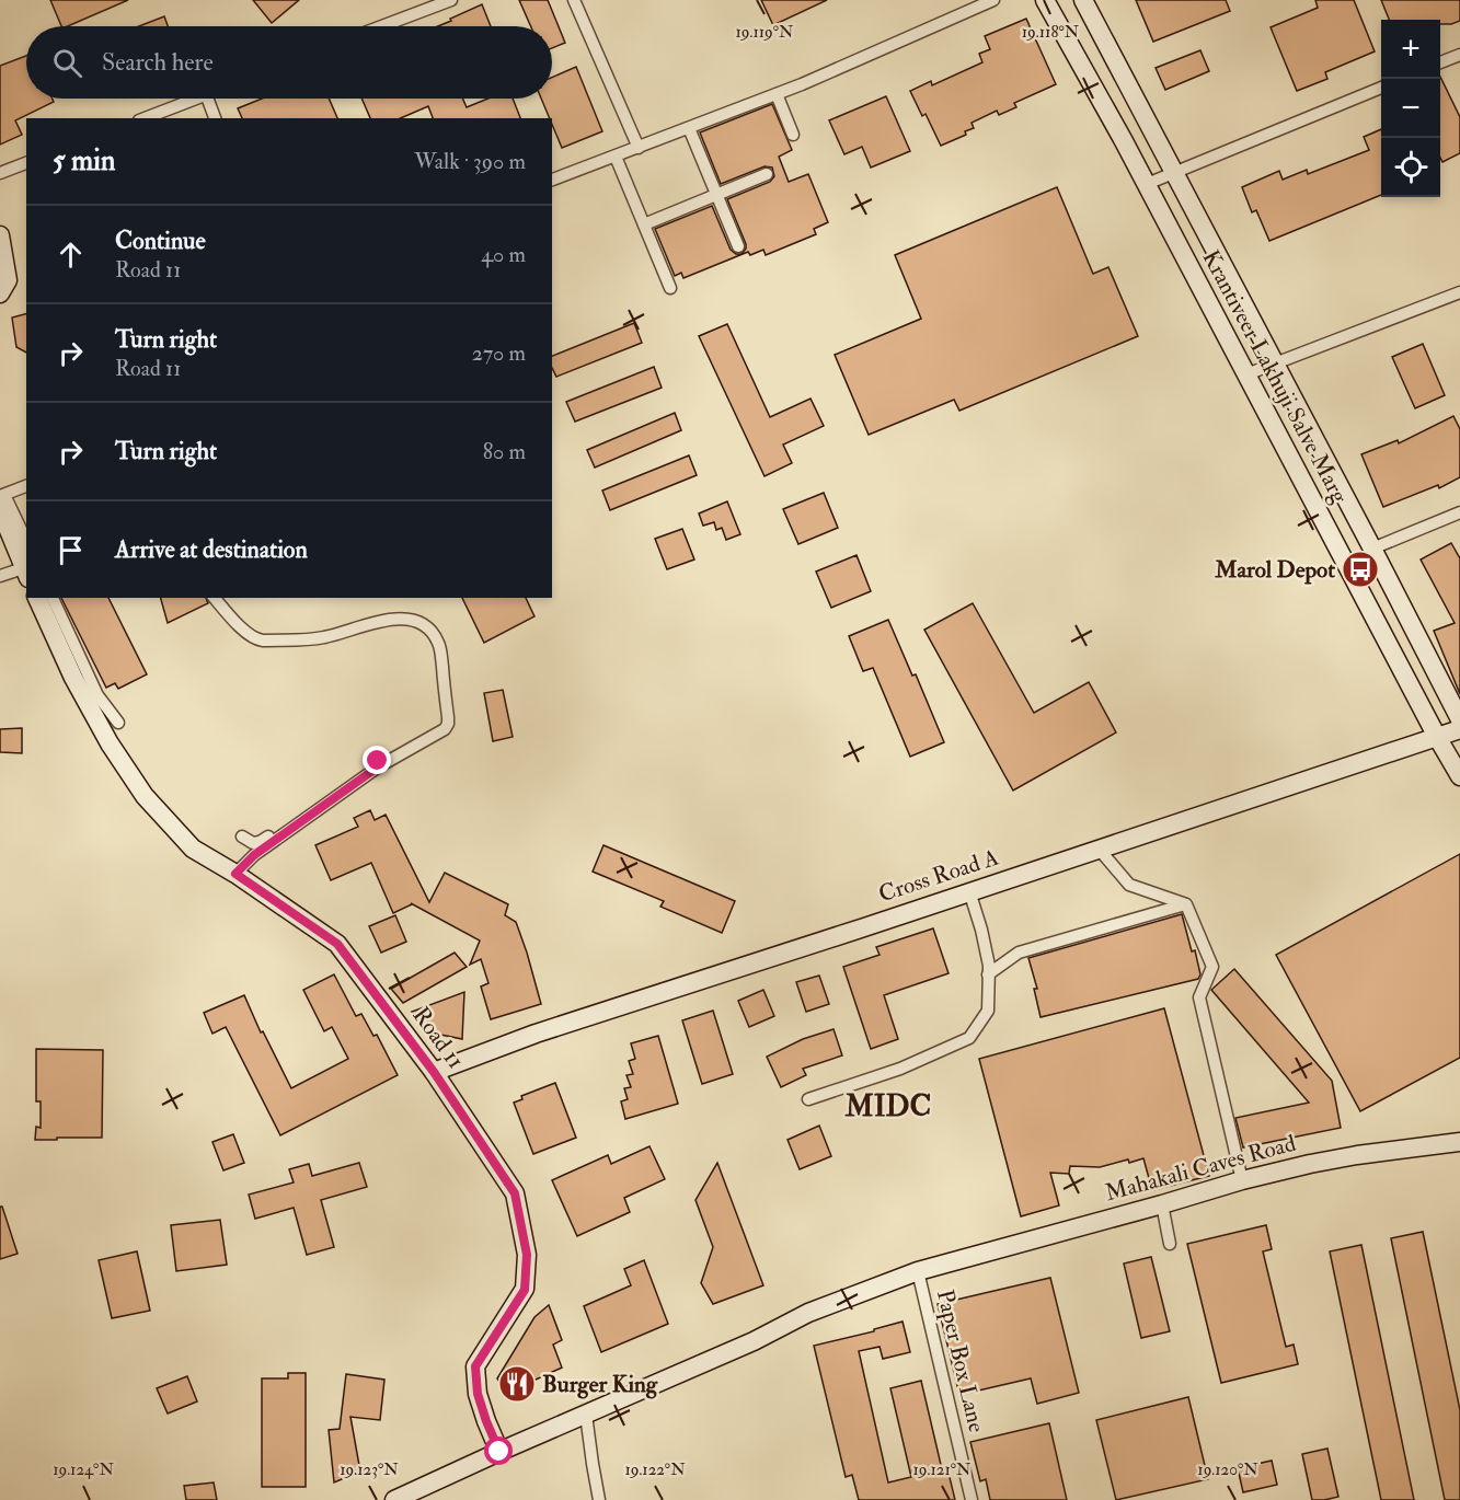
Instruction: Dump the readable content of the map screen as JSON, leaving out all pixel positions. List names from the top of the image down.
{
  "streets": {
    "main road": [
      "Krantiveer Lakhuji Salve Marg",
      "Cross Road A",
      "Road 11",
      "Mahakali Caves Road"
    ],
    "street": ["Paper Box Lane"]
  },
  "crossings": [
    ["Krantiveer Lakhuji Salve Marg", "Cross Road A"],
    ["Cross Road A", "Road 11"],
    ["Road 11", "Mahakali Caves Road"],
    ["Mahakali Caves Road", "Paper Box Lane"]
  ],
  "districts": ["MIDC"],
  "places": {
    "bus stop": ["Marol Depot"],
    "restaurant": ["Burger King"]
  },
  "page": {
    "map_buttons": ["+", "−"],
    "search": "Search here",
    "heading": ["5 min", "Walk · 390 m"],
    "list": [
      ["Continue", "Road 11", "40 m"],
      ["Turn right", "Road 11", "270 m"],
      ["Turn right", "80 m"],
      "Arrive at destination"
    ]
  },
  "coordinates": [
    "19.119°N",
    "19.118°N",
    "19.124°N",
    "19.123°N",
    "19.122°N",
    "19.121°N",
    "19.120°N"
  ]
}
